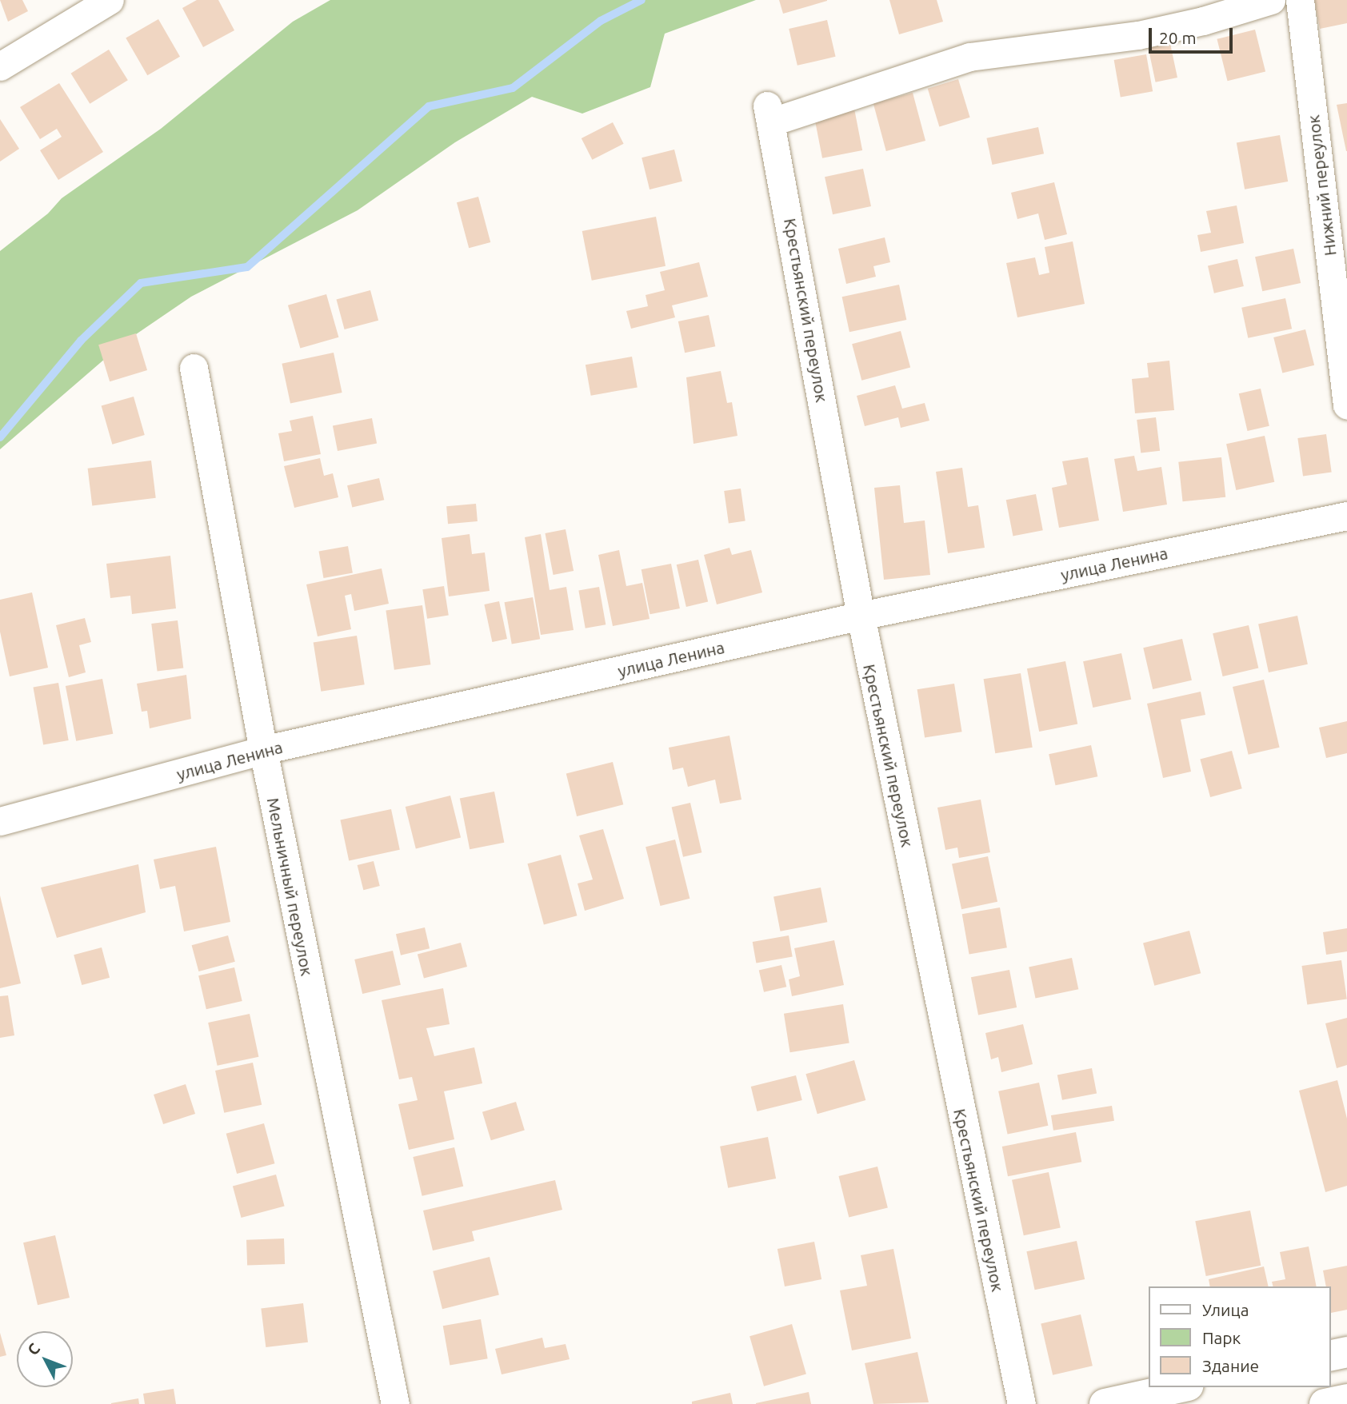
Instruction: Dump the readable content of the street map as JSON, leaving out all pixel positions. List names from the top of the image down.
{
  "streets": {
    "street": [
      "Нижний переулок",
      "Крестьянский переулок",
      "улица Ленина",
      "Мельничный переулок"
    ]
  },
  "crossings": [
    ["Крестьянский переулок", "улица Ленина"],
    ["улица Ленина", "Мельничный переулок"]
  ],
  "legend": ["Улица", "Парк", "Здание"],
  "scale_bar": "20 m",
  "north": "top left"
}
